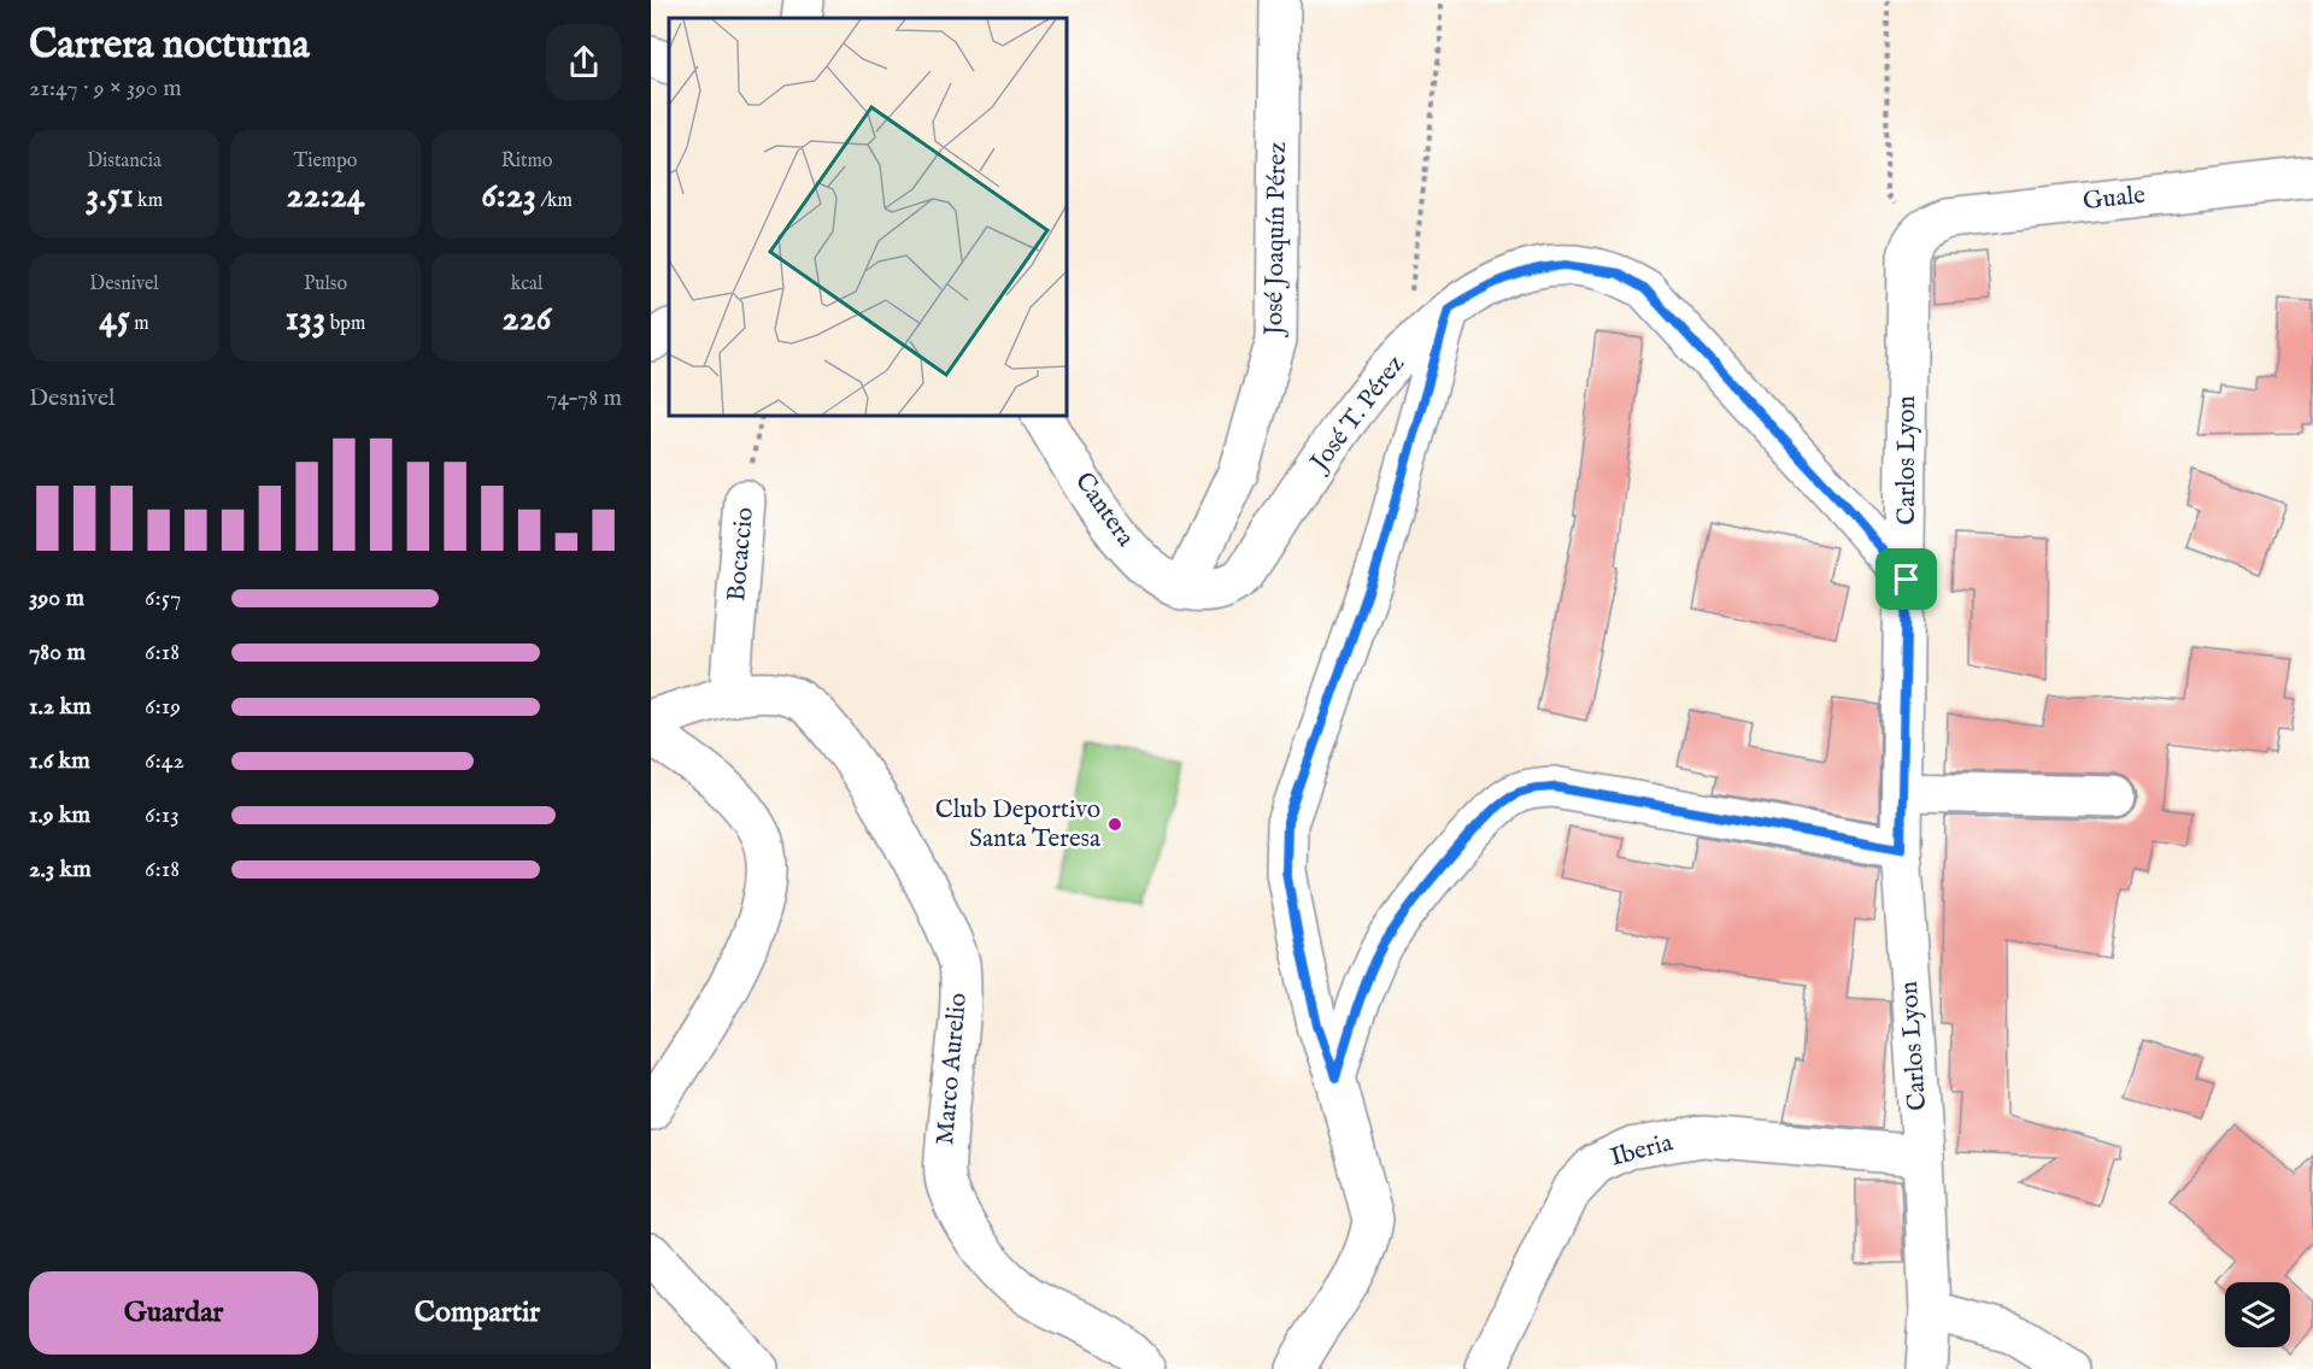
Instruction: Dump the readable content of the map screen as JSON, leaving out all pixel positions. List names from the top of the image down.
{
  "streets": {
    "street": [
      "Guale",
      "José Joaquín Pérez",
      "José T. Pérez",
      "Carlos Lyon",
      "Cantera",
      "Bocaccio",
      "Marco Aurelio",
      "Iberia"
    ]
  },
  "crossings": [
    ["Guale", "Carlos Lyon"],
    ["José Joaquín Pérez", "José T. Pérez"],
    ["José Joaquín Pérez", "Cantera"],
    ["José T. Pérez", "Carlos Lyon"],
    ["José T. Pérez", "Cantera"],
    ["Carlos Lyon", "Iberia"],
    ["Bocaccio", "Marco Aurelio"]
  ],
  "places": ["Club Deportivo Santa Teresa"],
  "page": {
    "heading": ["Carrera nocturna", "21:47 · 9 × 390 m"],
    "stats": [
      ["Distancia", "3.51 km"],
      ["Tiempo", "22:24"],
      ["Ritmo", "6:23 /km"],
      ["Desnivel", "45 m"],
      ["Pulso", "133 bpm"],
      ["kcal", "226"]
    ],
    "chart": ["Desnivel", "74–78 m"],
    "list": [
      {
        "name": "390 m",
        "note": "6:57"
      },
      {
        "name": "780 m",
        "note": "6:18"
      },
      {
        "name": "1.2 km",
        "note": "6:19"
      },
      {
        "name": "1.6 km",
        "note": "6:42"
      },
      {
        "name": "1.9 km",
        "note": "6:13"
      },
      {
        "name": "2.3 km",
        "note": "6:18"
      }
    ],
    "buttons": ["Guardar", "Compartir"]
  }
}
